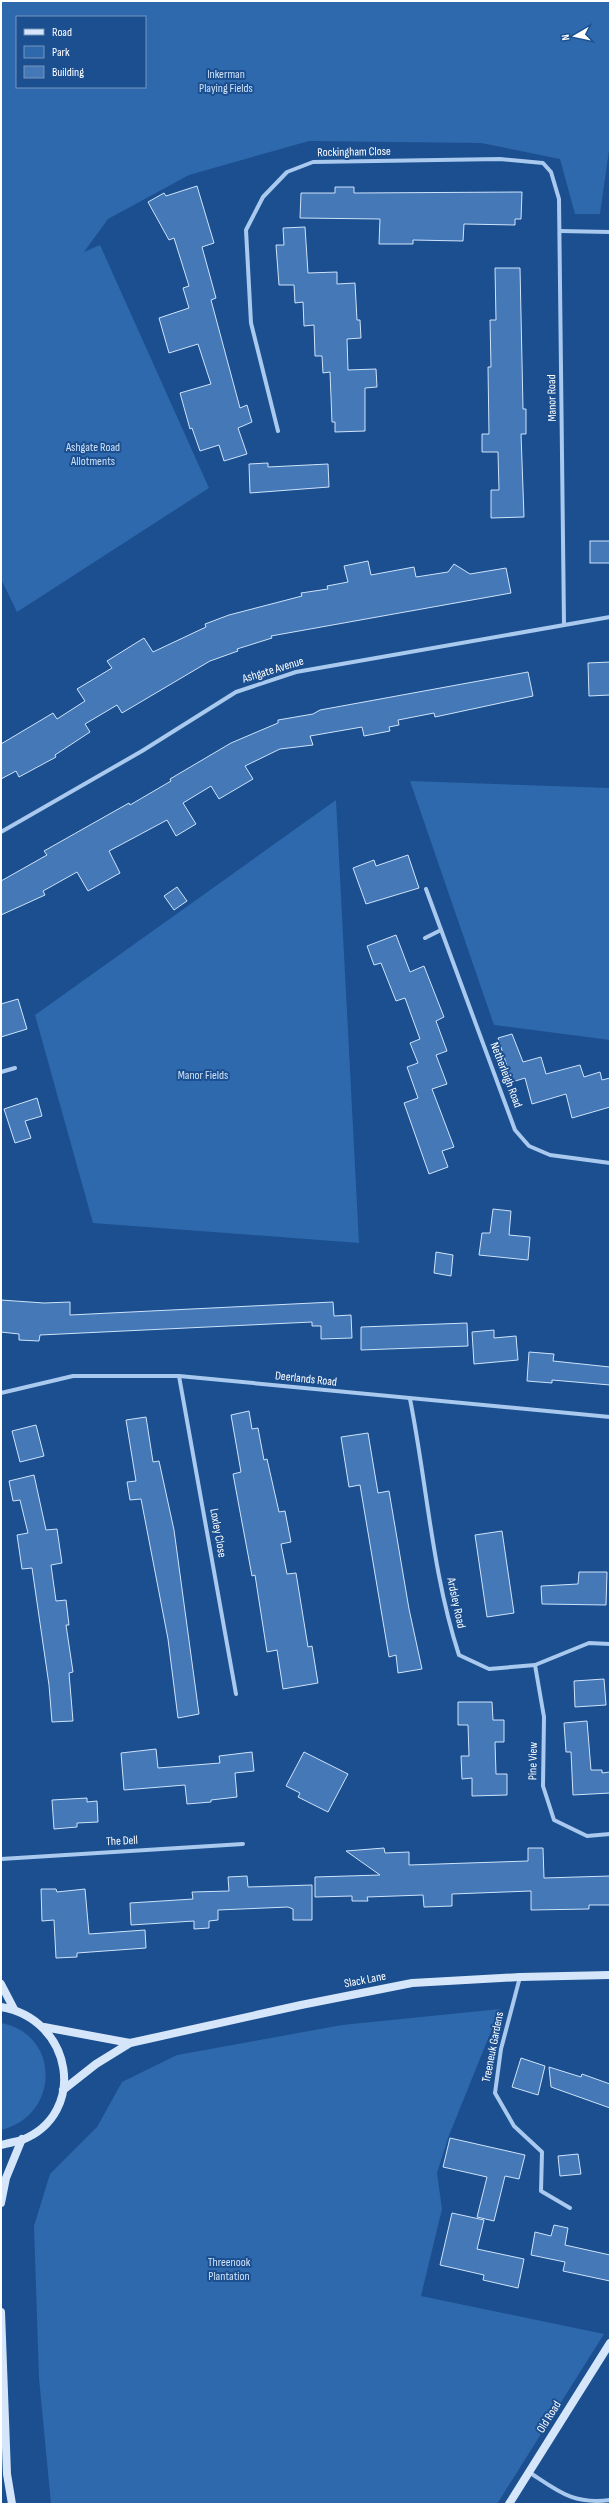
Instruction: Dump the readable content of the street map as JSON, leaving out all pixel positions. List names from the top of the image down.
{
  "streets": {
    "main road": ["Slack Lane", "Old Road"],
    "street": [
      "Rockingham Close",
      "Manor Road",
      "Ashgate Avenue",
      "Netherleigh Road",
      "Deerlands Road",
      "Loxley Close",
      "Ardsley Road",
      "Pine View",
      "The Dell",
      "Treeneuk Gardens"
    ]
  },
  "crossings": [
    ["Rockingham Close", "Manor Road"],
    ["Manor Road", "Ashgate Avenue"],
    ["Deerlands Road", "Loxley Close"],
    ["Deerlands Road", "Ardsley Road"],
    ["Ardsley Road", "Pine View"],
    ["Slack Lane", "Treeneuk Gardens"]
  ],
  "parks": [
    "Inkerman Playing Fields",
    "Ashgate Road Allotments",
    "Manor Fields",
    "Threenook Plantation"
  ],
  "legend": ["Road", "Park", "Building"],
  "north": "left"
}
